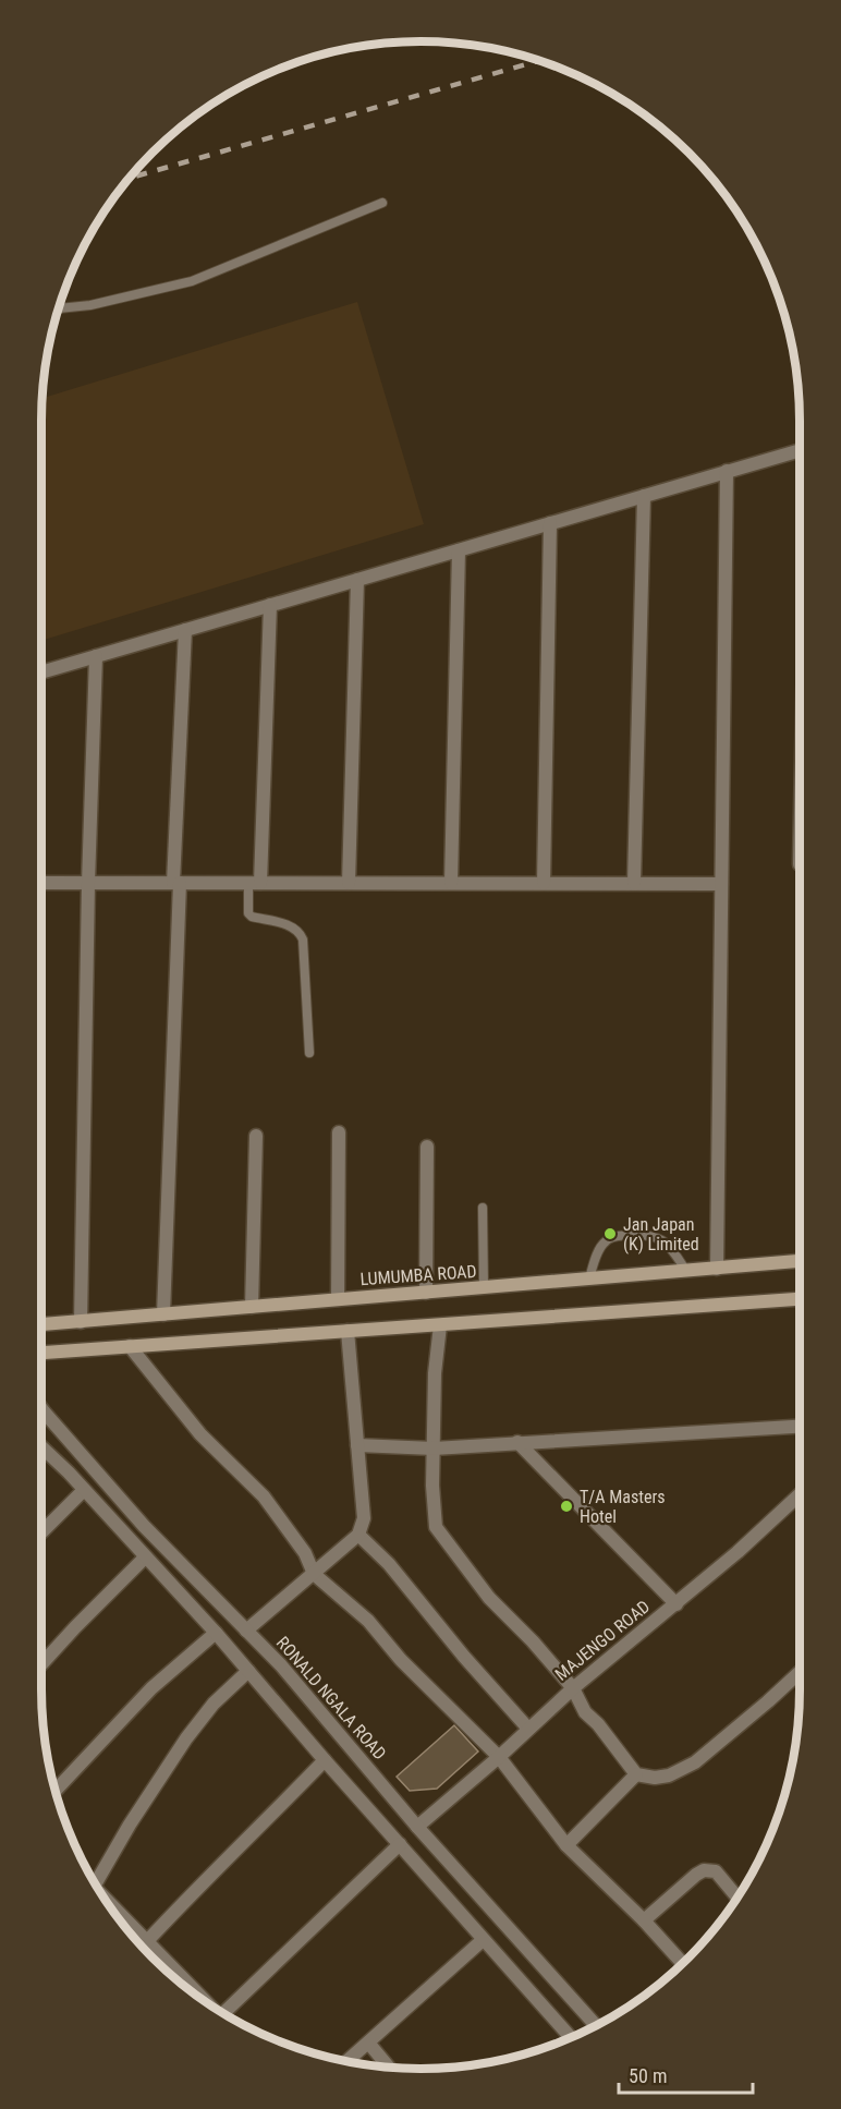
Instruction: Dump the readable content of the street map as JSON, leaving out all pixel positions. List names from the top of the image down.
{
  "streets": {
    "main road": ["LUMUMBA ROAD"],
    "street": ["MAJENGO ROAD", "RONALD NGALA ROAD"]
  },
  "crossings": [
    ["MAJENGO ROAD", "RONALD NGALA ROAD"]
  ],
  "places": ["Jan Japan (K) Limited", "T/A Masters Hotel"],
  "scale_bar": "50 m"
}
